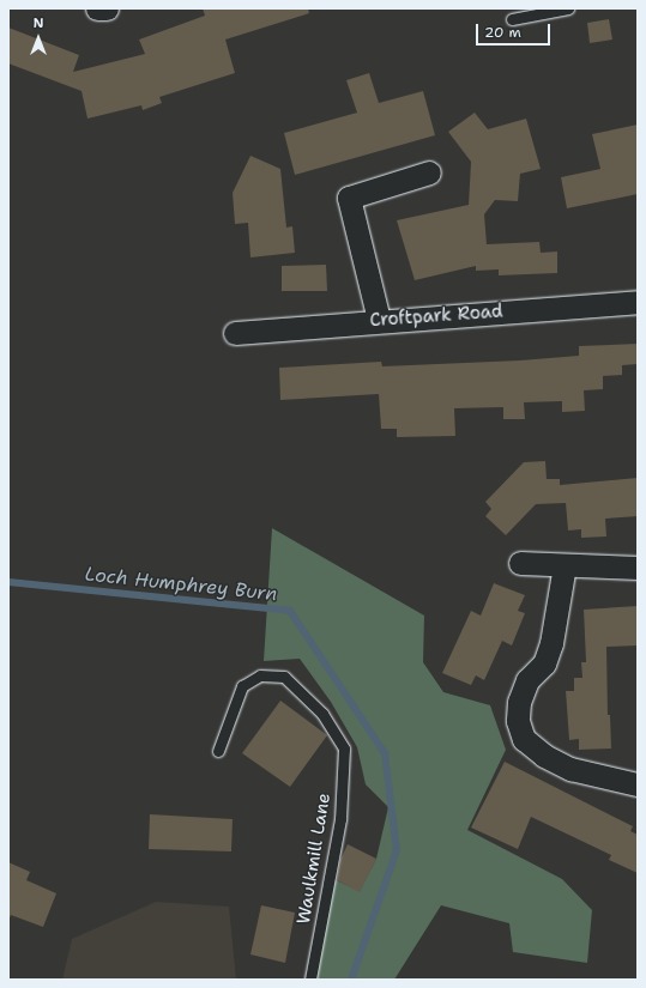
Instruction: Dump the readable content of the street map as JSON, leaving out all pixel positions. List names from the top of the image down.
{
  "streets": {
    "street": ["Croftpark Road"],
    "lane": ["Waulkmill Lane"]
  },
  "water": ["Loch Humphrey Burn"],
  "scale_bar": "20 m",
  "north": "top"
}
